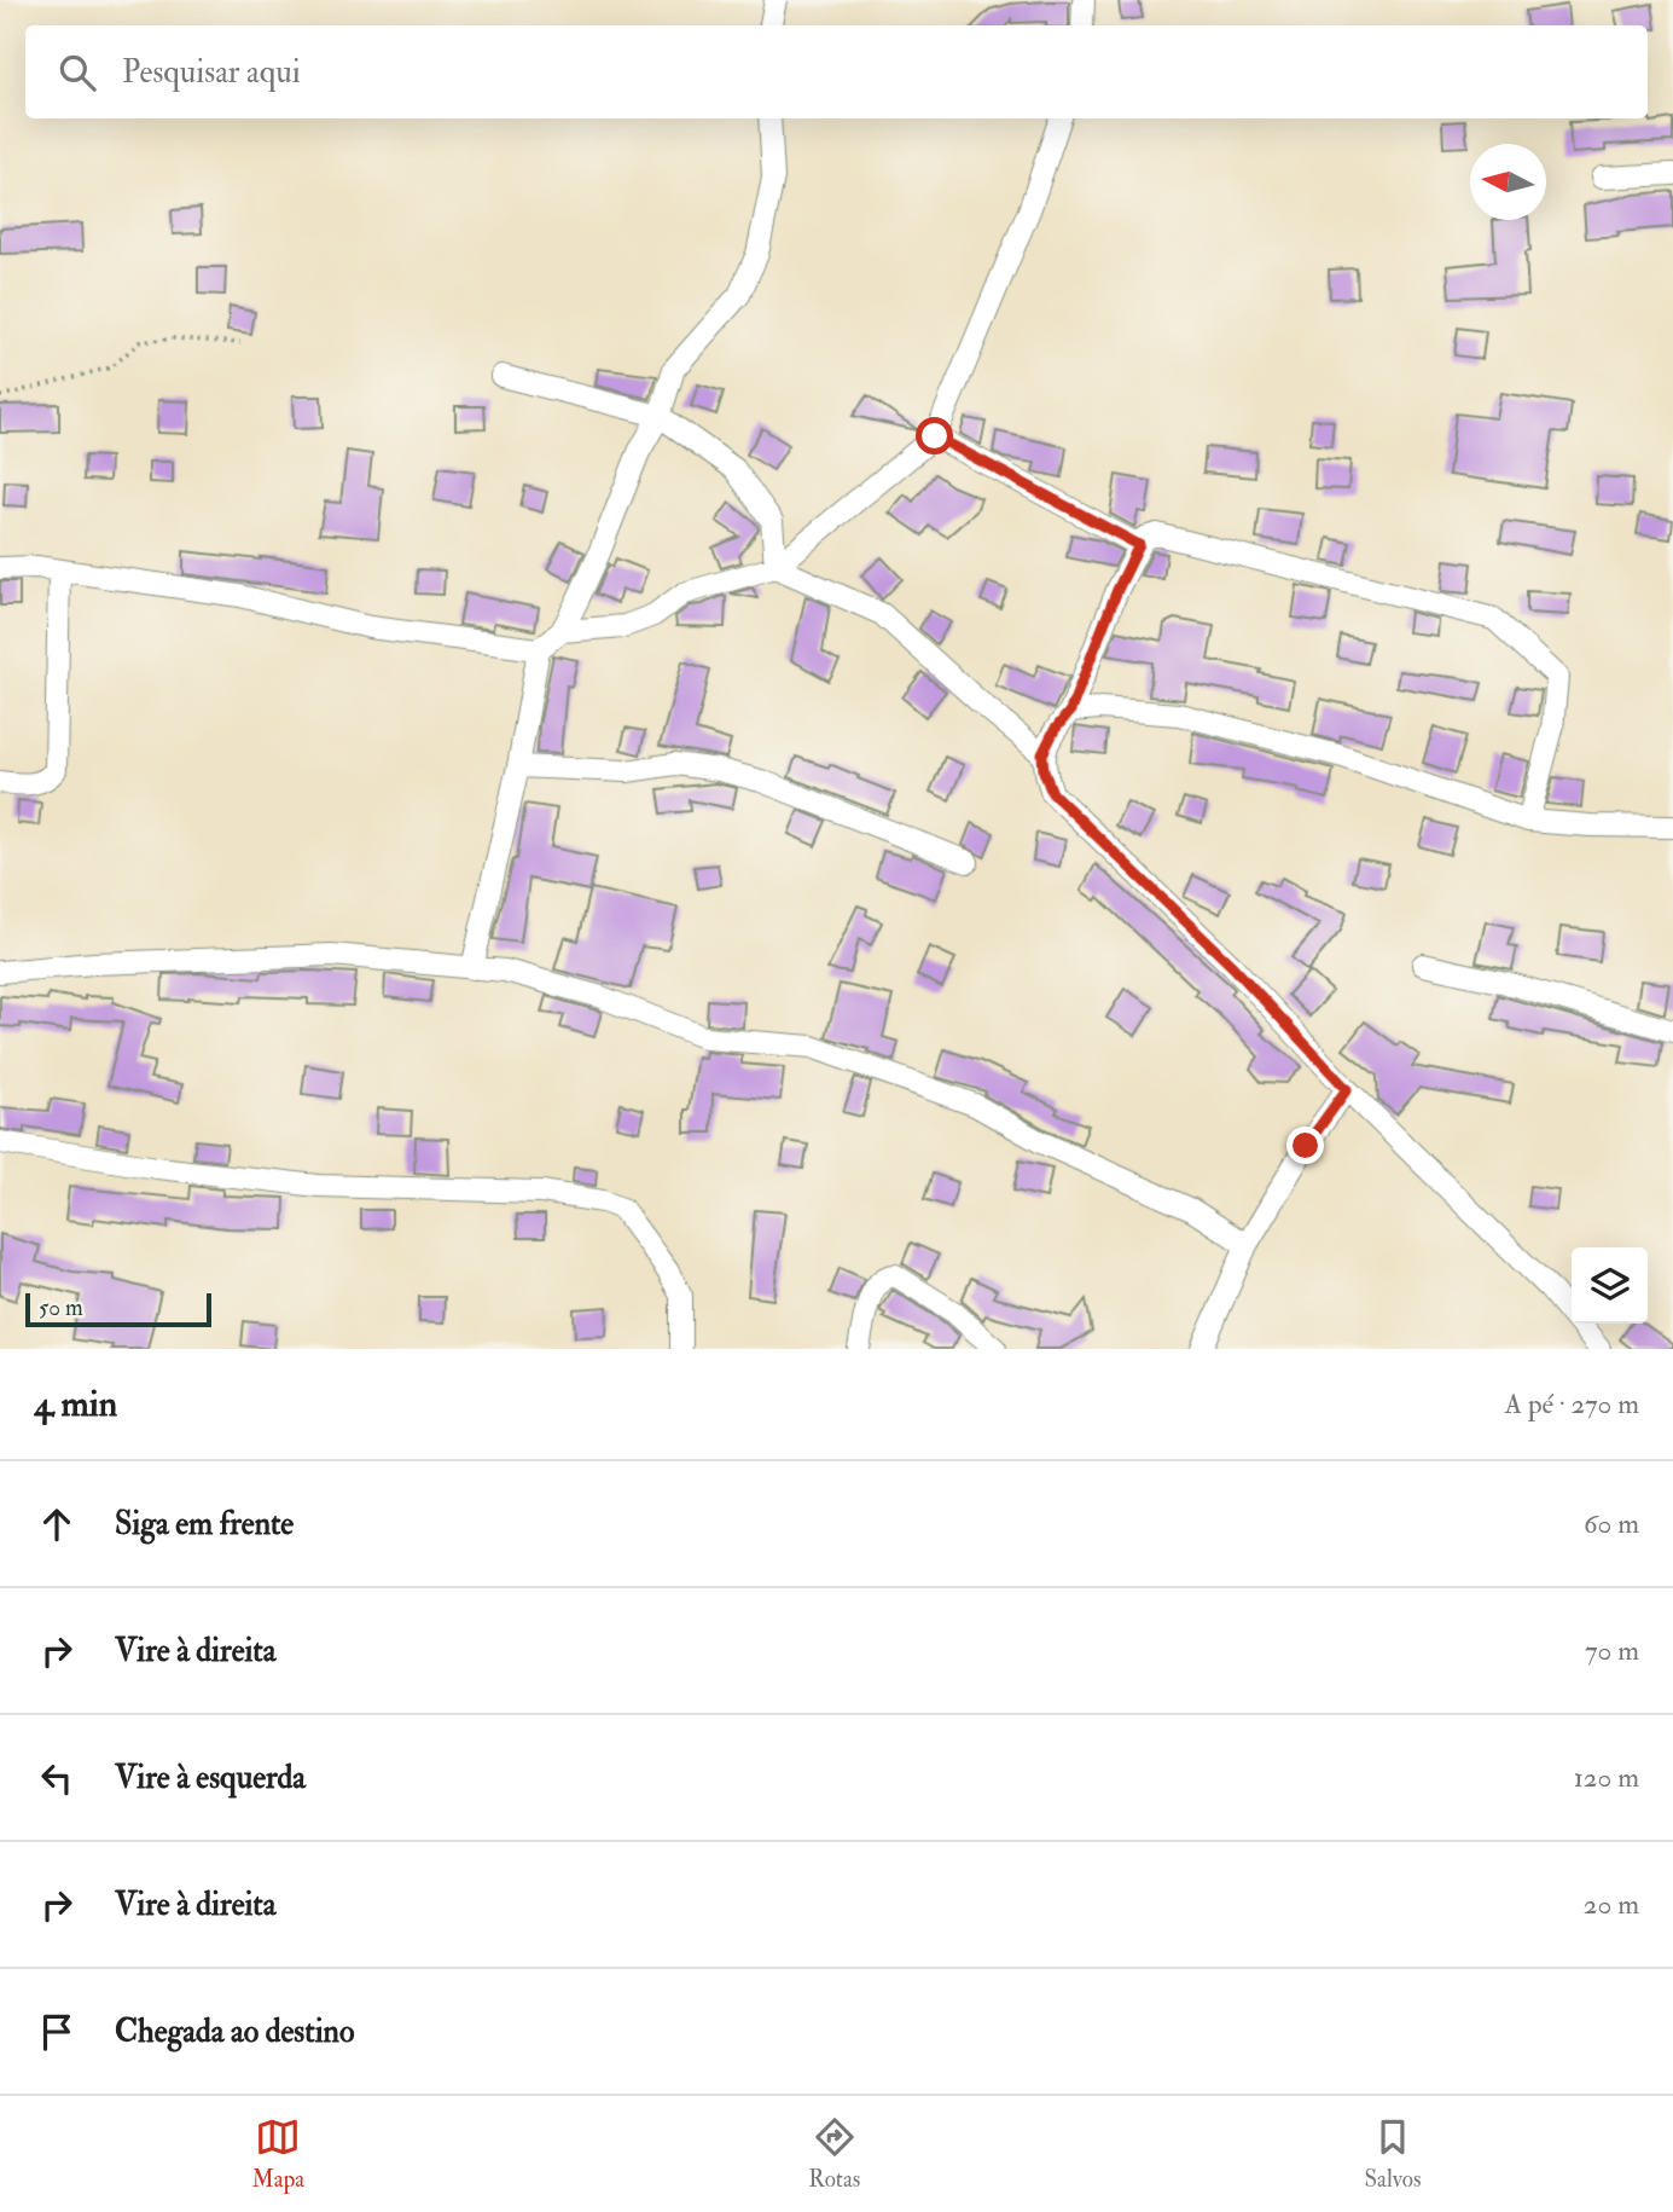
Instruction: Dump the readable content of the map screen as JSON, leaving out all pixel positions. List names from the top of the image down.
{
  "scale_bar": "50 m",
  "north": "left",
  "page": {
    "search": "Pesquisar aqui",
    "scale": "50 m",
    "heading": ["4 min", "A pé · 270 m"],
    "list": [
      ["Siga em frente", "60 m"],
      ["Vire à direita", "70 m"],
      ["Vire à esquerda", "120 m"],
      ["Vire à direita", "20 m"],
      "Chegada ao destino"
    ],
    "nav": ["Mapa", "Rotas", "Salvos"]
  }
}
